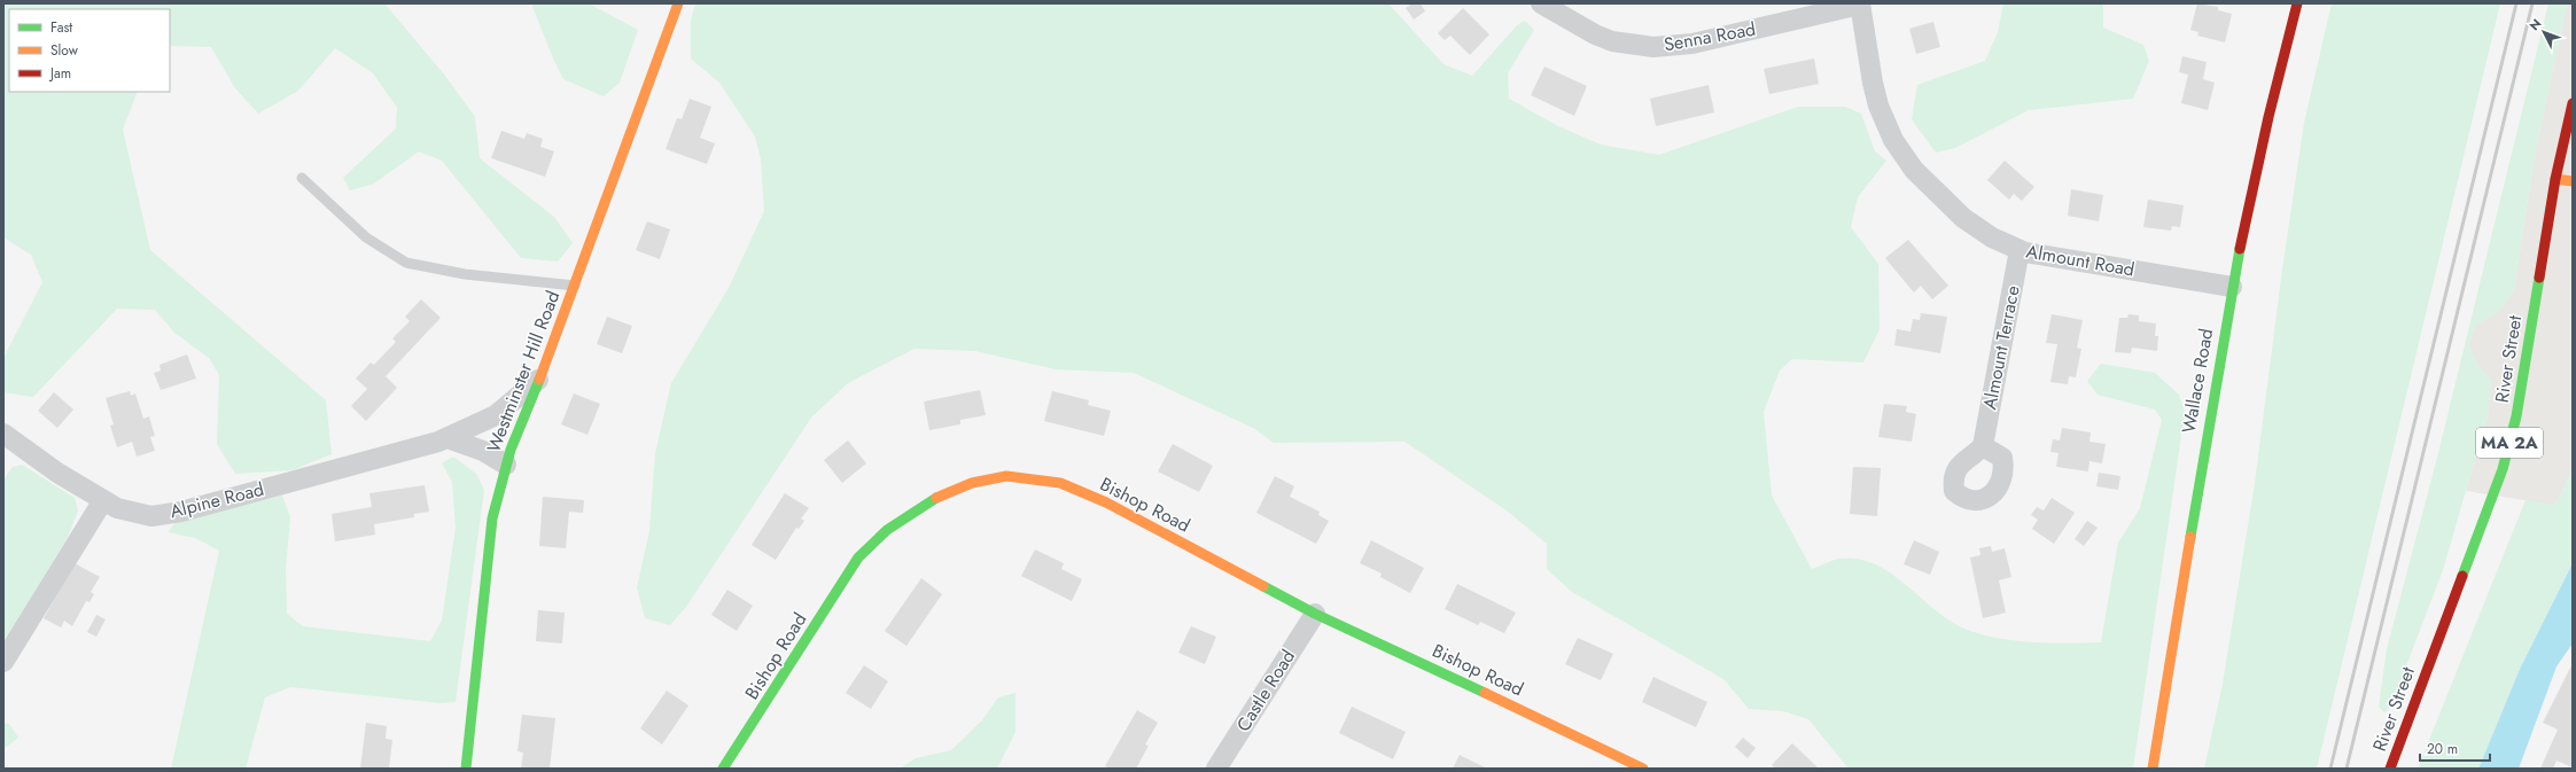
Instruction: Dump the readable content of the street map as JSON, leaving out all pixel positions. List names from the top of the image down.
{
  "streets": {
    "main road": [
      "River Street",
      "Westminster Hill Road",
      "Wallace Road",
      "MA 2A",
      "Bishop Road"
    ],
    "street": [
      "Senna Road",
      "Almount Road",
      "Almount Terrace",
      "Alpine Road",
      "Castle Road"
    ]
  },
  "crossings": [
    ["Senna Road", "Almount Road"],
    ["Almount Road", "Almount Terrace"],
    ["Almount Road", "Wallace Road"],
    ["Westminster Hill Road", "Alpine Road"],
    ["Bishop Road", "Castle Road"]
  ],
  "legend": ["Fast", "Slow", "Jam"],
  "scale_bar": "20 m",
  "north": "top left"
}
